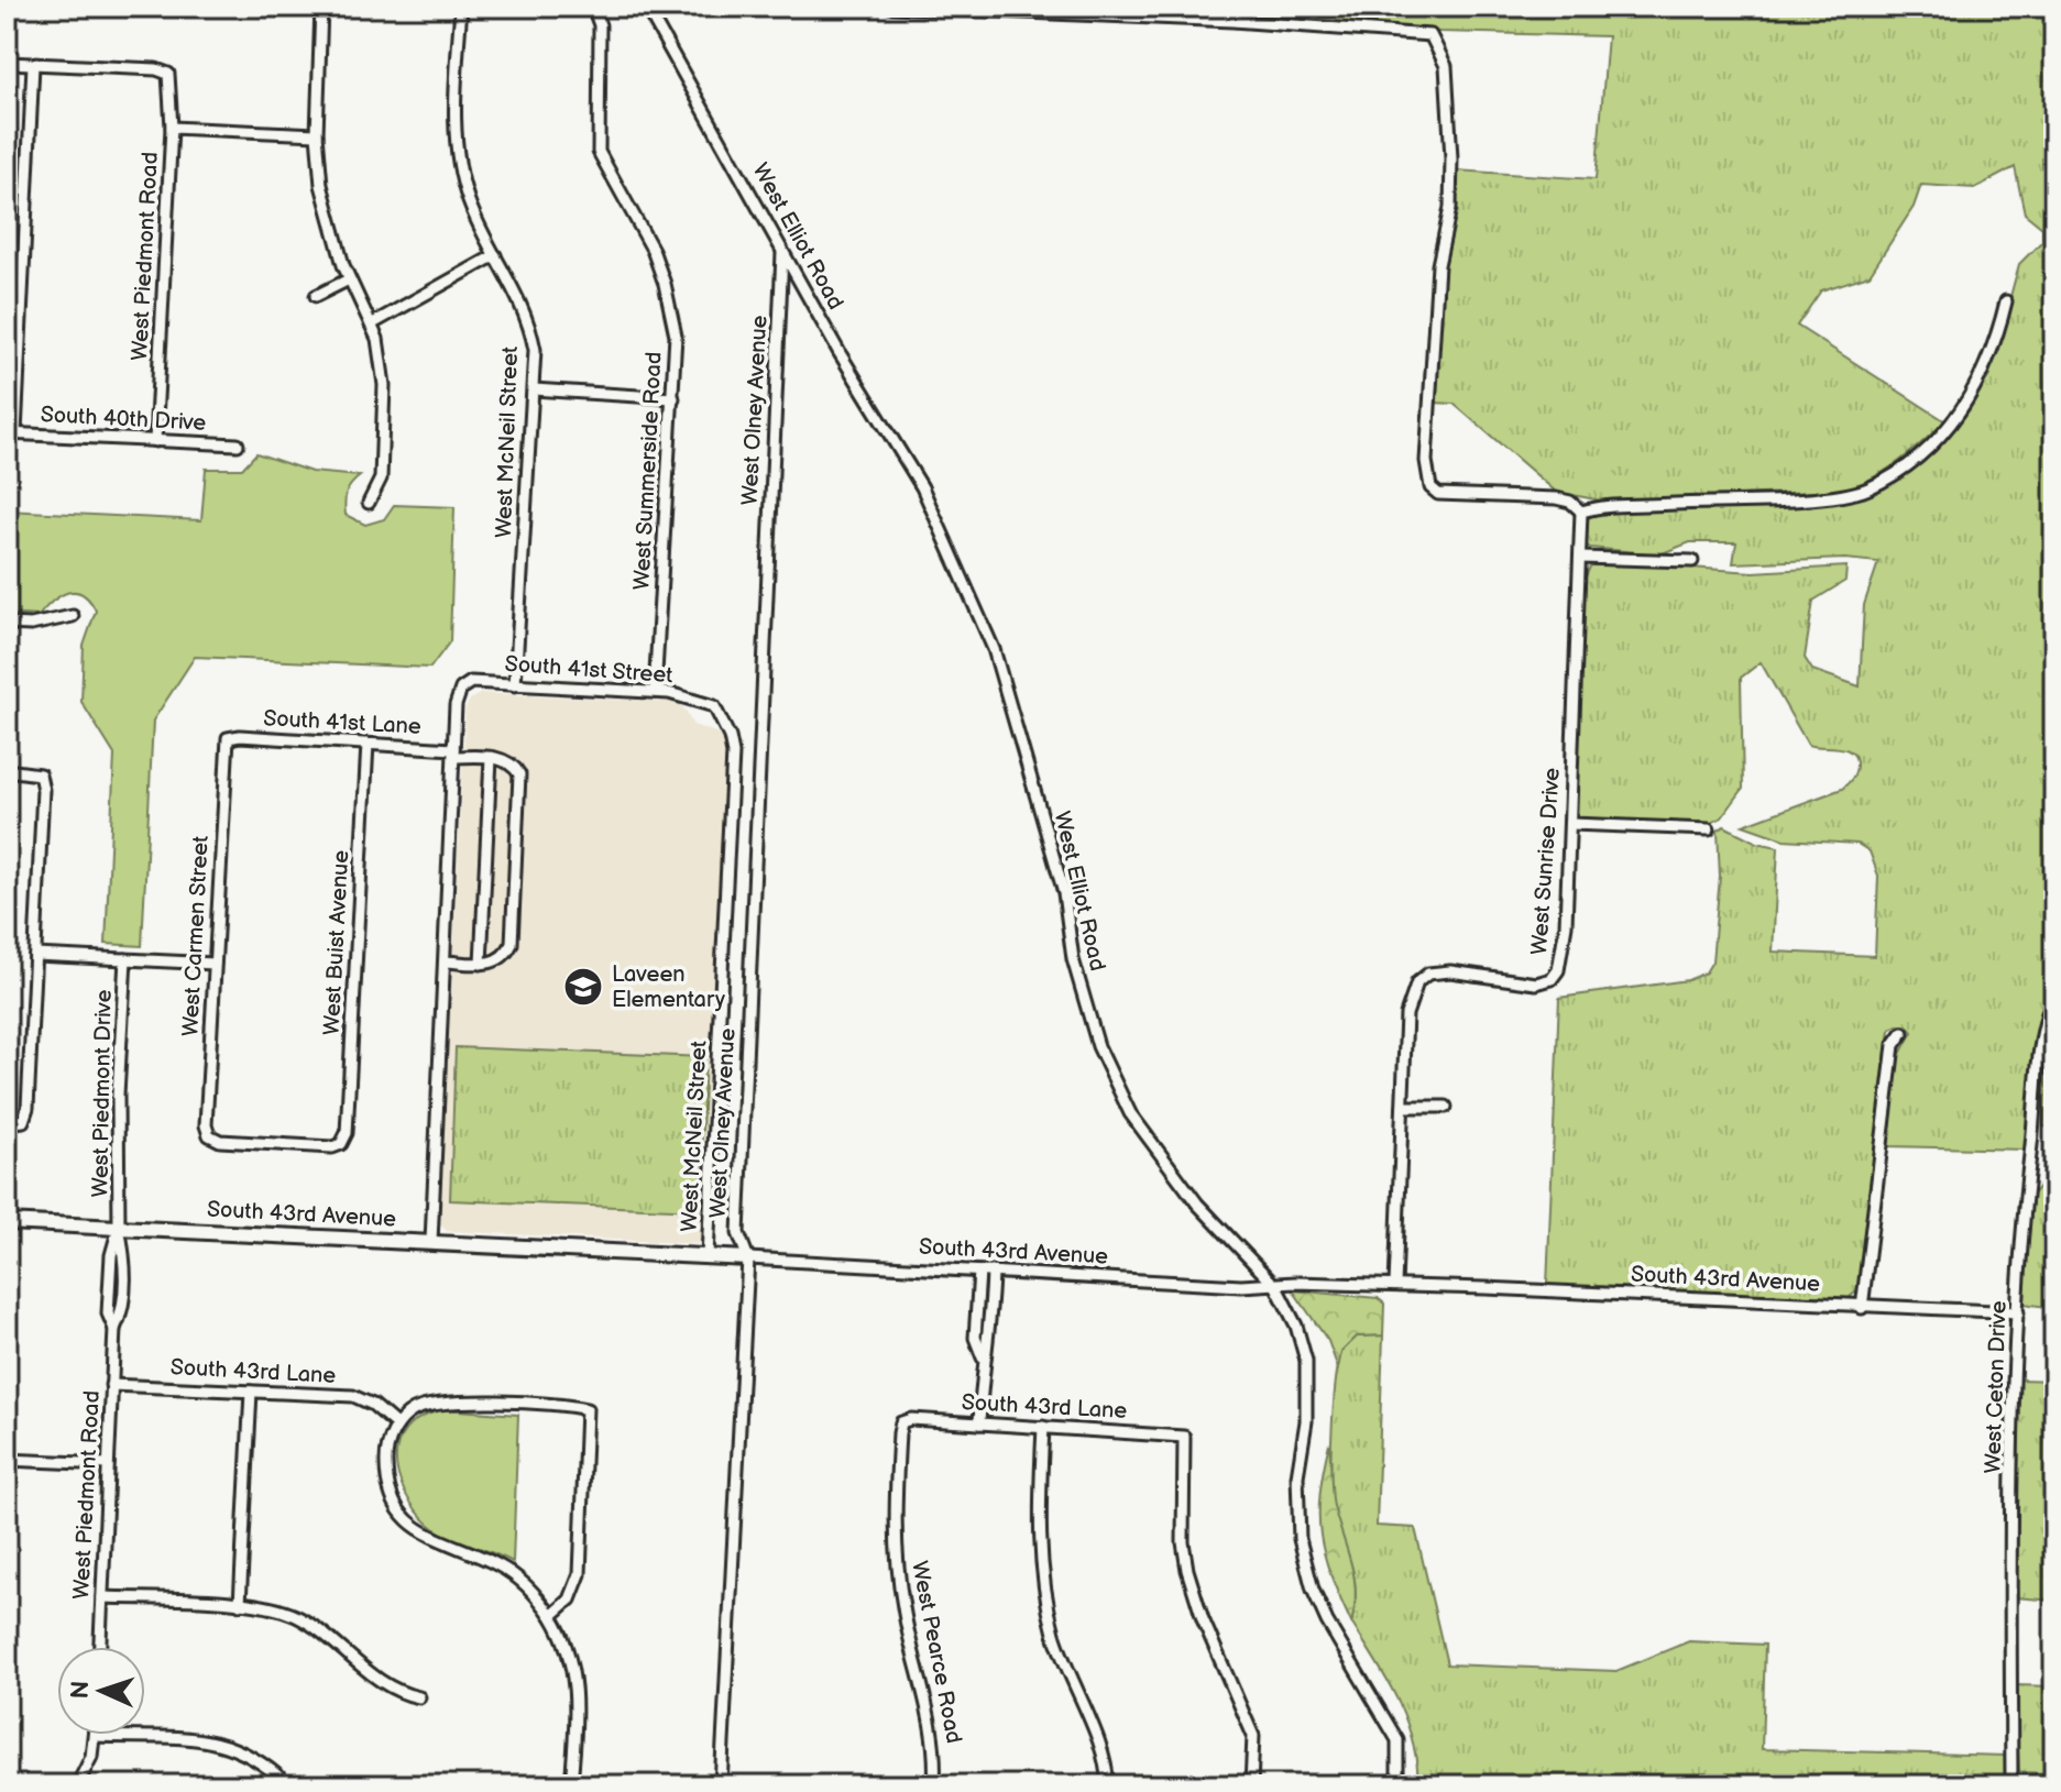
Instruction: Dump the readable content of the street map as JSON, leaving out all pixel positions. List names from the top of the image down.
{
  "streets": {
    "street": [
      "West Elliot Road",
      "West Piedmont Road",
      "West Olney Avenue",
      "South 40th Drive",
      "West McNeil Street",
      "West Summerside Road",
      "South 41st Street",
      "South 41st Lane",
      "West Sunrise Drive",
      "West Carmen Street",
      "West Buist Avenue",
      "West Piedmont Drive",
      "South 43rd Avenue",
      "South 43rd Lane",
      "West Ceton Drive",
      "West Pearce Road"
    ]
  },
  "crossings": [
    ["West Elliot Road", "West Olney Avenue"],
    ["West Elliot Road", "South 43rd Avenue"],
    ["West Piedmont Road", "South 40th Drive"],
    ["West Piedmont Road", "West Piedmont Drive"],
    ["West Piedmont Road", "South 43rd Lane"],
    ["West Olney Avenue", "South 43rd Avenue"],
    ["West McNeil Street", "South 41st Street"],
    ["West McNeil Street", "South 43rd Avenue"],
    ["West Summerside Road", "South 41st Street"],
    ["South 41st Street", "South 41st Lane"],
    ["South 41st Lane", "West Carmen Street"],
    ["South 41st Lane", "West Buist Avenue"],
    ["West Sunrise Drive", "South 43rd Avenue"],
    ["West Carmen Street", "West Buist Avenue"],
    ["West Piedmont Drive", "South 43rd Avenue"],
    ["South 43rd Avenue", "West Ceton Drive"],
    ["South 43rd Lane", "West Pearce Road"]
  ],
  "places": {
    "school or university": ["Laveen Elementary"]
  },
  "north": "left"
}
